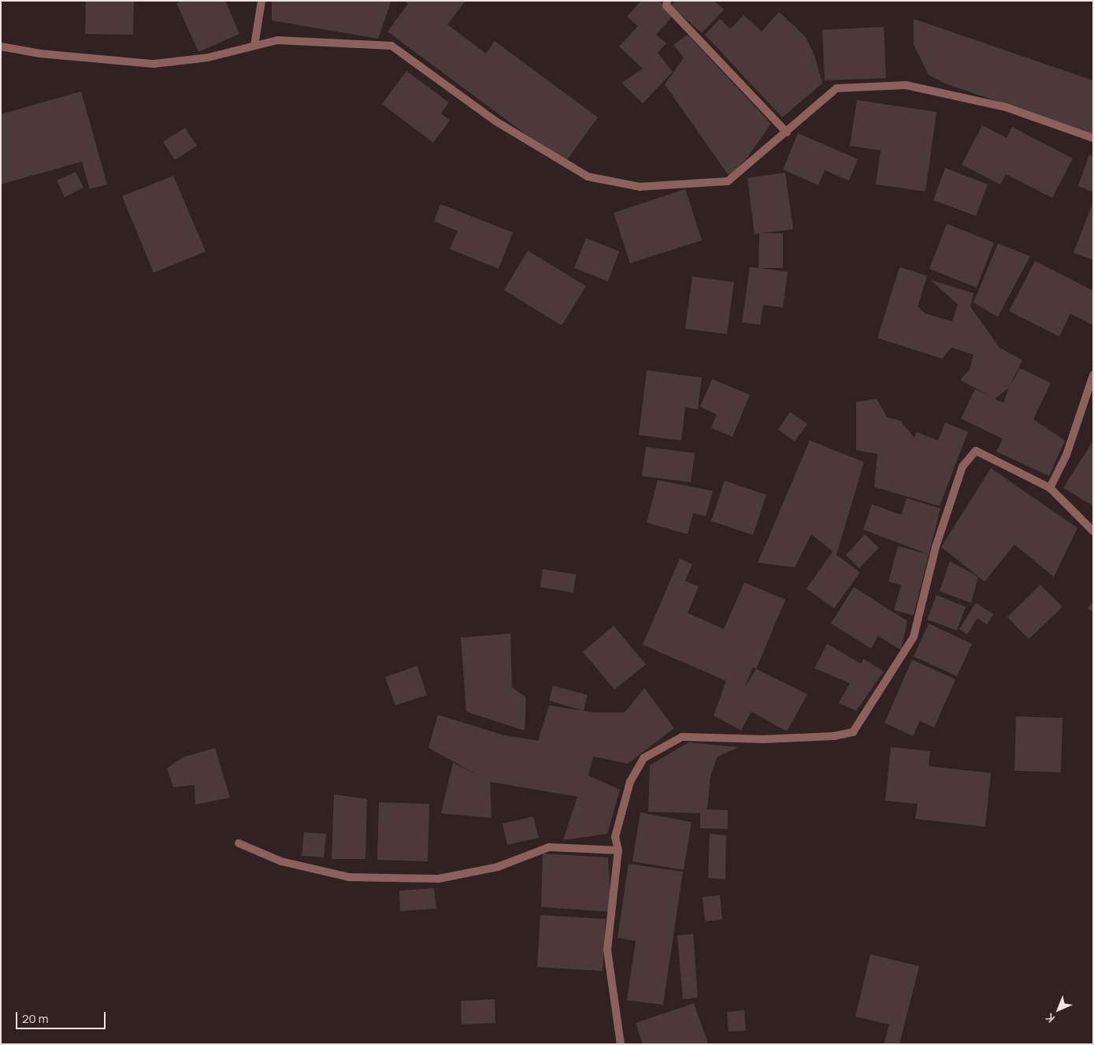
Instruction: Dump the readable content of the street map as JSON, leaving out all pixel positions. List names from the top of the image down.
{
  "scale_bar": "20 m",
  "north": "bottom left"
}
